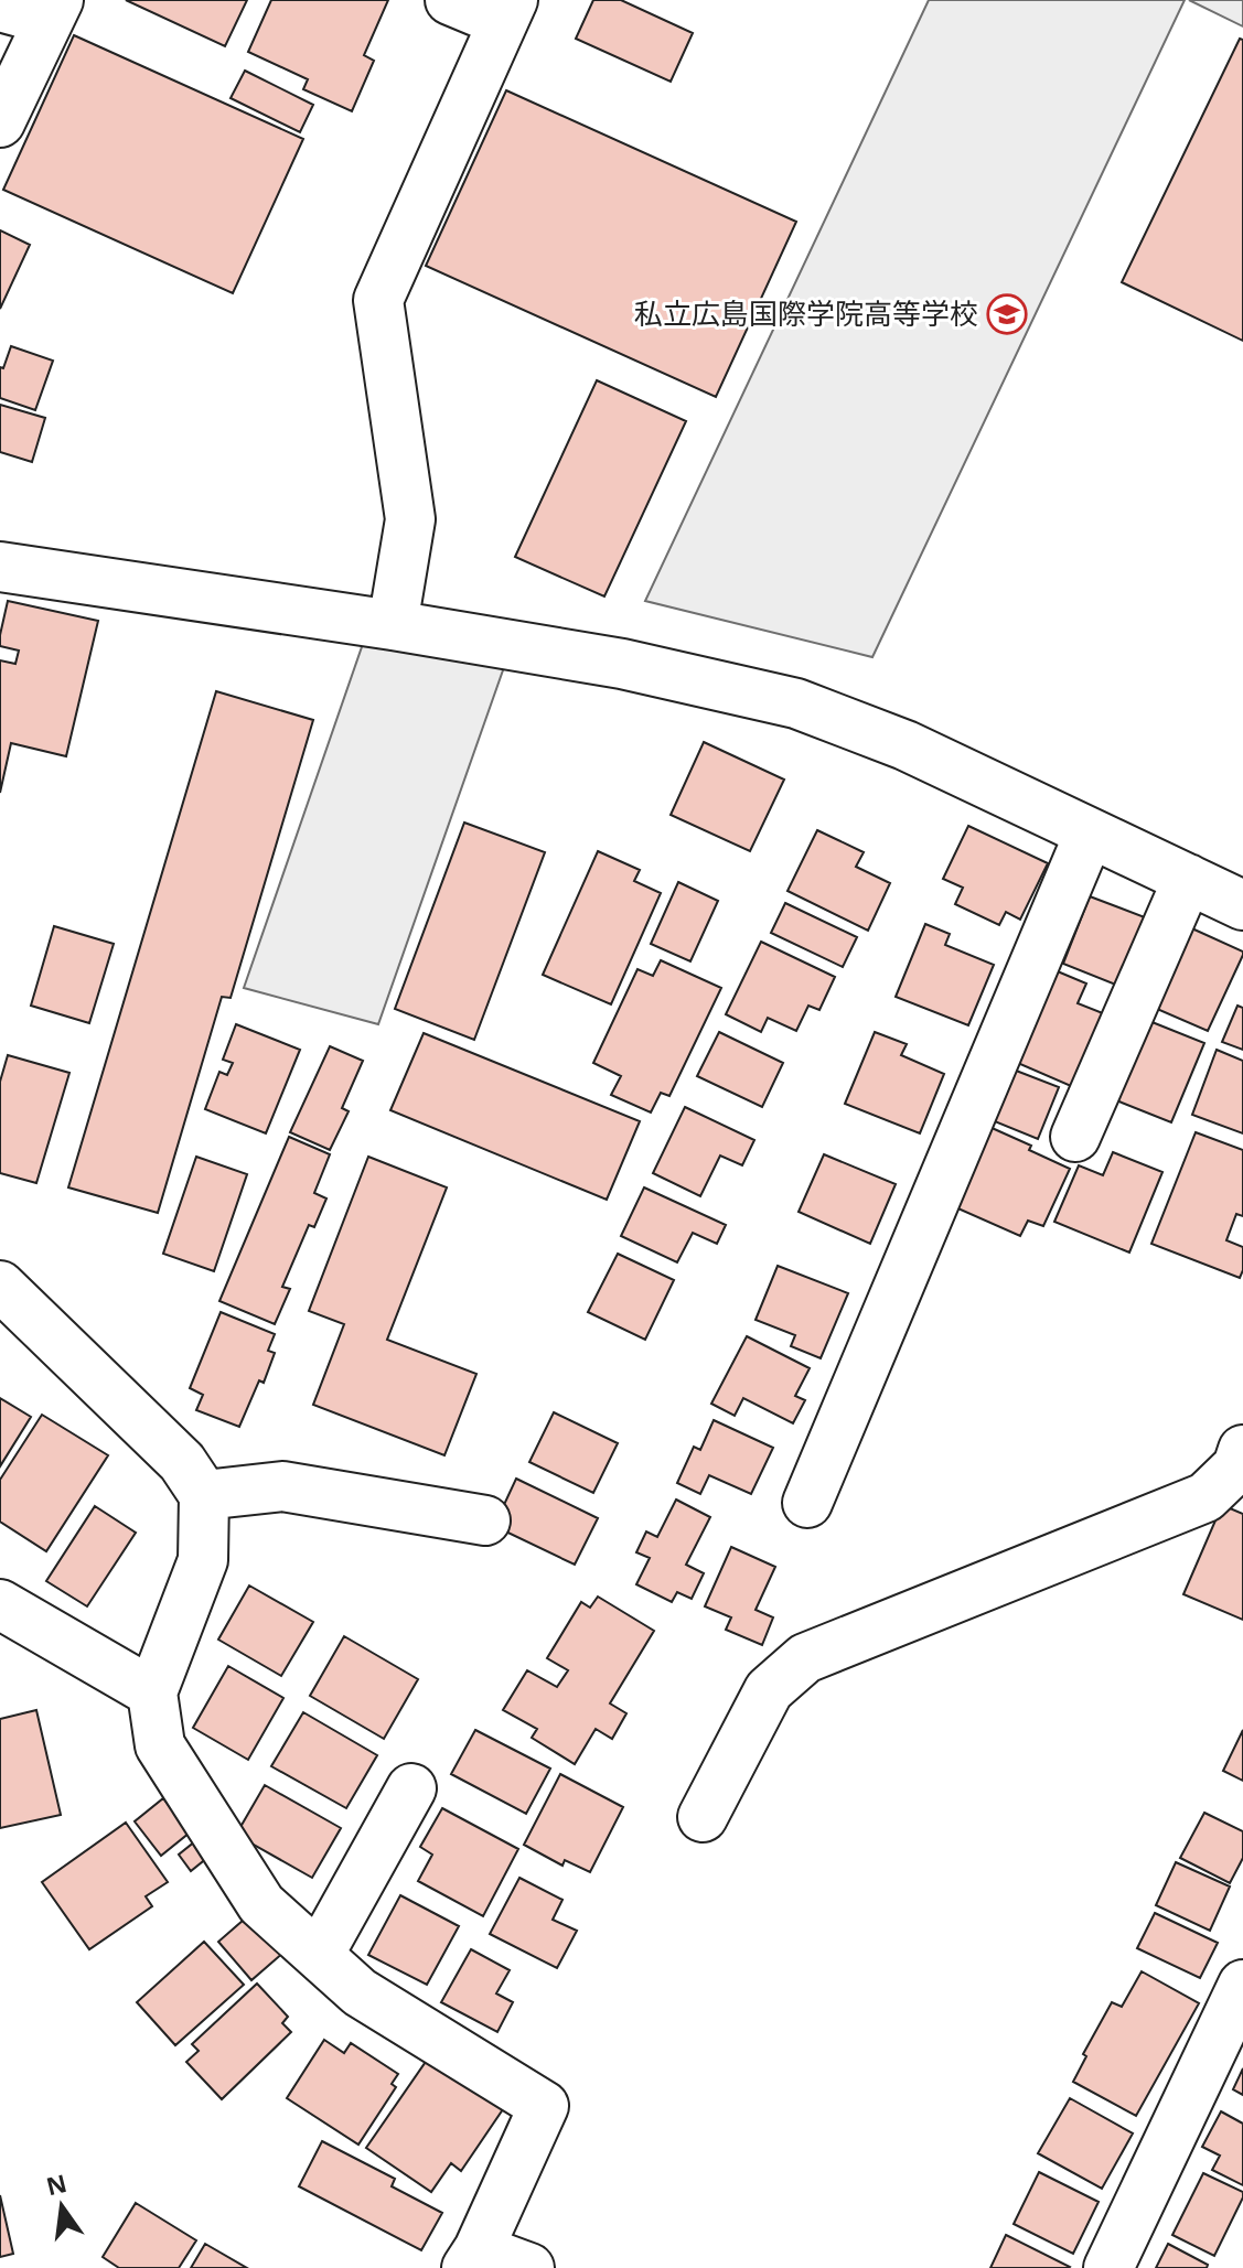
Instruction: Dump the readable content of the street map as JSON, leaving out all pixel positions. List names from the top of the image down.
{
  "places": {
    "school or university": ["私立広島国際学院高等学校"]
  },
  "north": "top"
}
